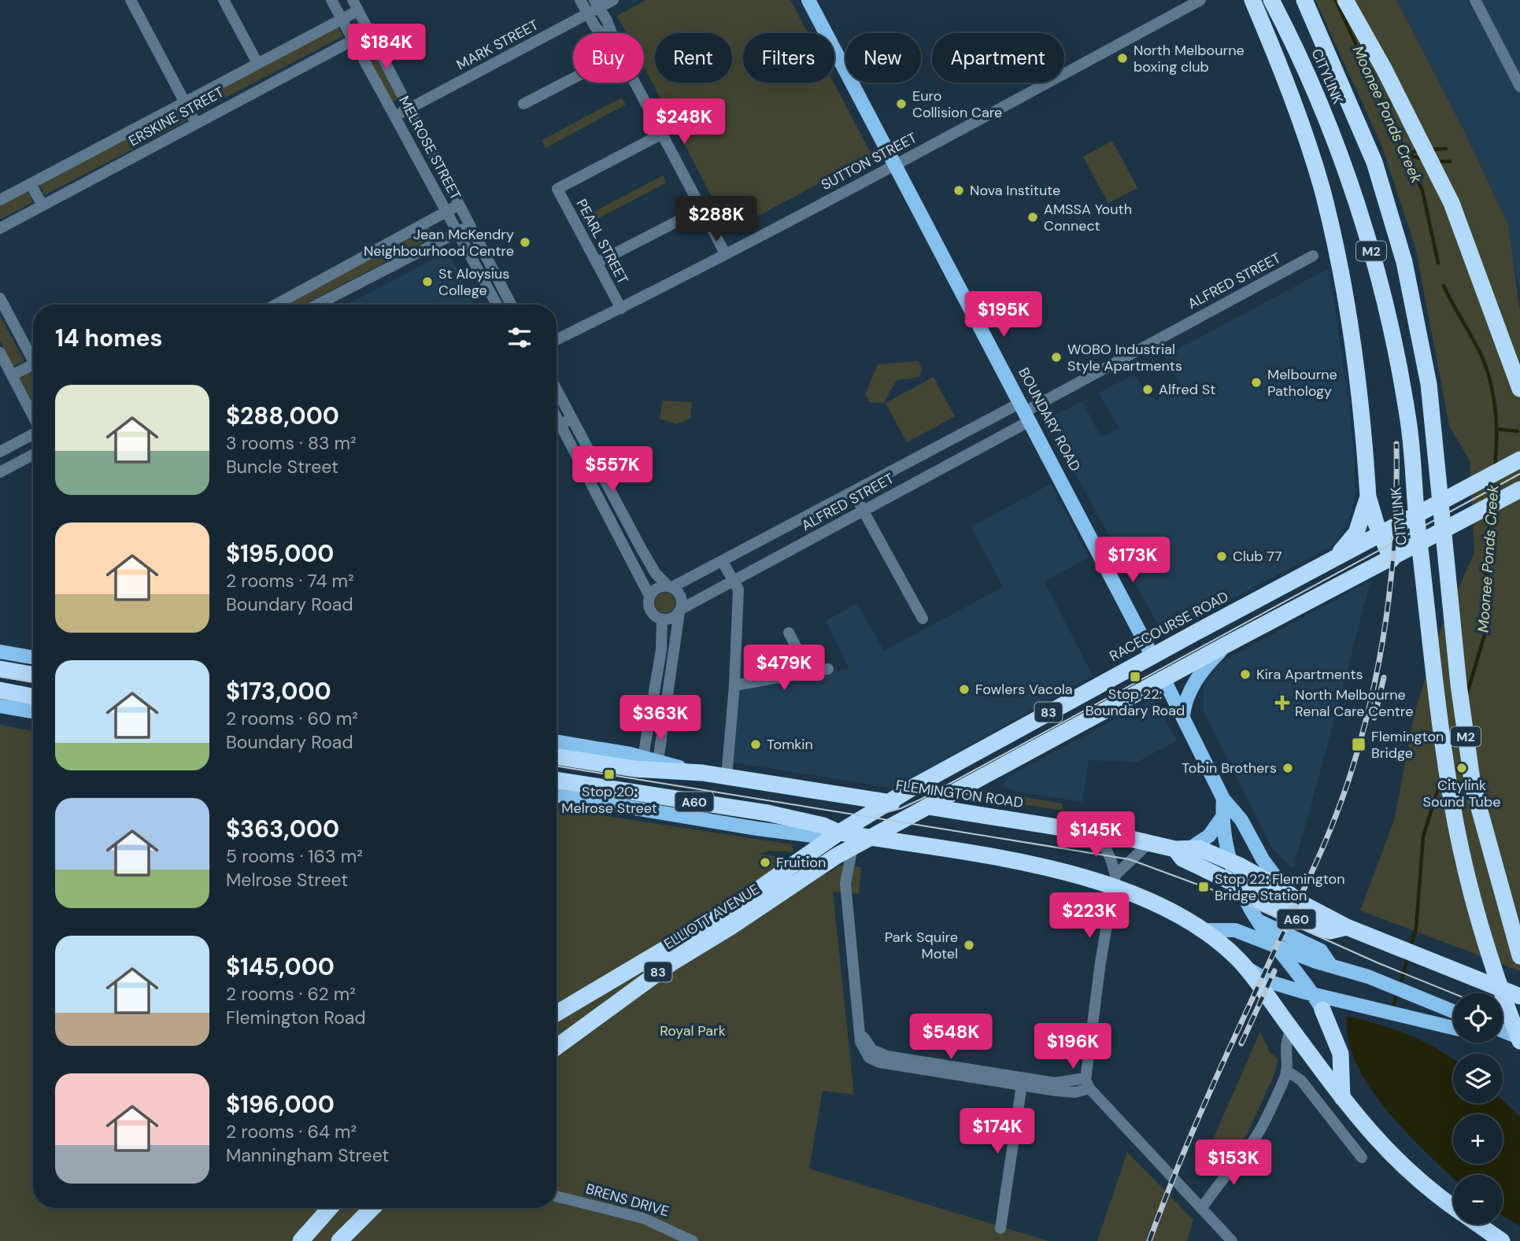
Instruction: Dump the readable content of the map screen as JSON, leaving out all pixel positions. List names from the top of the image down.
{
  "streets": {
    "highway": [
      "CITYLINK",
      "M2",
      "BOUNDARY ROAD",
      "RACECOURSE ROAD",
      "83",
      "FLEMINGTON ROAD",
      "A60",
      "ELLIOTT AVENUE"
    ],
    "street": [
      "MARK STREET",
      "ERSKINE STREET",
      "MELROSE STREET",
      "SUTTON STREET",
      "PEARL STREET",
      "ALFRED STREET",
      "BRENS DRIVE"
    ]
  },
  "crossings": [
    ["MARK STREET", "MELROSE STREET"],
    ["ERSKINE STREET", "MELROSE STREET"],
    ["SUTTON STREET", "PEARL STREET"],
    ["SUTTON STREET", "BOUNDARY ROAD"],
    ["ALFRED STREET", "BOUNDARY ROAD"],
    ["BOUNDARY ROAD", "RACECOURSE ROAD"],
    ["BOUNDARY ROAD", "83"],
    ["BOUNDARY ROAD", "FLEMINGTON ROAD"],
    ["BOUNDARY ROAD", "A60"],
    ["RACECOURSE ROAD", "FLEMINGTON ROAD"],
    ["RACECOURSE ROAD", "A60"],
    ["RACECOURSE ROAD", "ELLIOTT AVENUE"],
    ["83", "FLEMINGTON ROAD"],
    ["83", "A60"],
    ["83", "ELLIOTT AVENUE"],
    ["FLEMINGTON ROAD", "A60"],
    ["A60", "ELLIOTT AVENUE"]
  ],
  "water": ["Moonee Ponds Creek"],
  "parks": ["Royal Park"],
  "places": {
    "other": [
      "North Melbourne boxing club",
      "Euro Collision Care",
      "Nova Institute",
      "AMSSA Youth Connect",
      "Jean McKendry Neighbourhood Centre",
      "St Aloysius College",
      "WOBO Industrial Style Apartments",
      "Melbourne Pathology",
      "Alfred St",
      "Club 77",
      "Kira Apartments",
      "Fowlers Vacola",
      "Tomkin",
      "Tobin Brothers",
      "Citylink Sound Tube",
      "Fruition",
      "Park Squire Motel"
    ],
    "transit": [
      "Stop 22: Boundary Road",
      "Flemington Bridge",
      "Stop 20: Melrose Street",
      "Stop 22: Flemington Bridge Station"
    ],
    "health": ["North Melbourne Renal Care Centre"]
  },
  "page": {
    "price": [
      "$184K",
      "$248K",
      "$288K",
      "$195K",
      "$557K",
      "$173K",
      "$479K",
      "$363K",
      "$145K",
      "$223K",
      "$548K",
      "$196K",
      "$174K",
      "$153K"
    ],
    "chip": [
      "Buy",
      "Rent",
      "Filters",
      "New",
      "Apartment"
    ],
    "heading": "14 homes",
    "list": [
      {
        "name": "$288,000",
        "note": "3 rooms · 83 m² · Buncle Street"
      },
      {
        "name": "$195,000",
        "note": "2 rooms · 74 m² · Boundary Road"
      },
      {
        "name": "$173,000",
        "note": "2 rooms · 60 m² · Boundary Road"
      },
      {
        "name": "$363,000",
        "note": "5 rooms · 163 m² · Melrose Street"
      },
      {
        "name": "$145,000",
        "note": "2 rooms · 62 m² · Flemington Road"
      },
      {
        "name": "$196,000",
        "note": "2 rooms · 64 m² · Manningham Street"
      }
    ],
    "map_buttons": ["+", "−"]
  }
}
